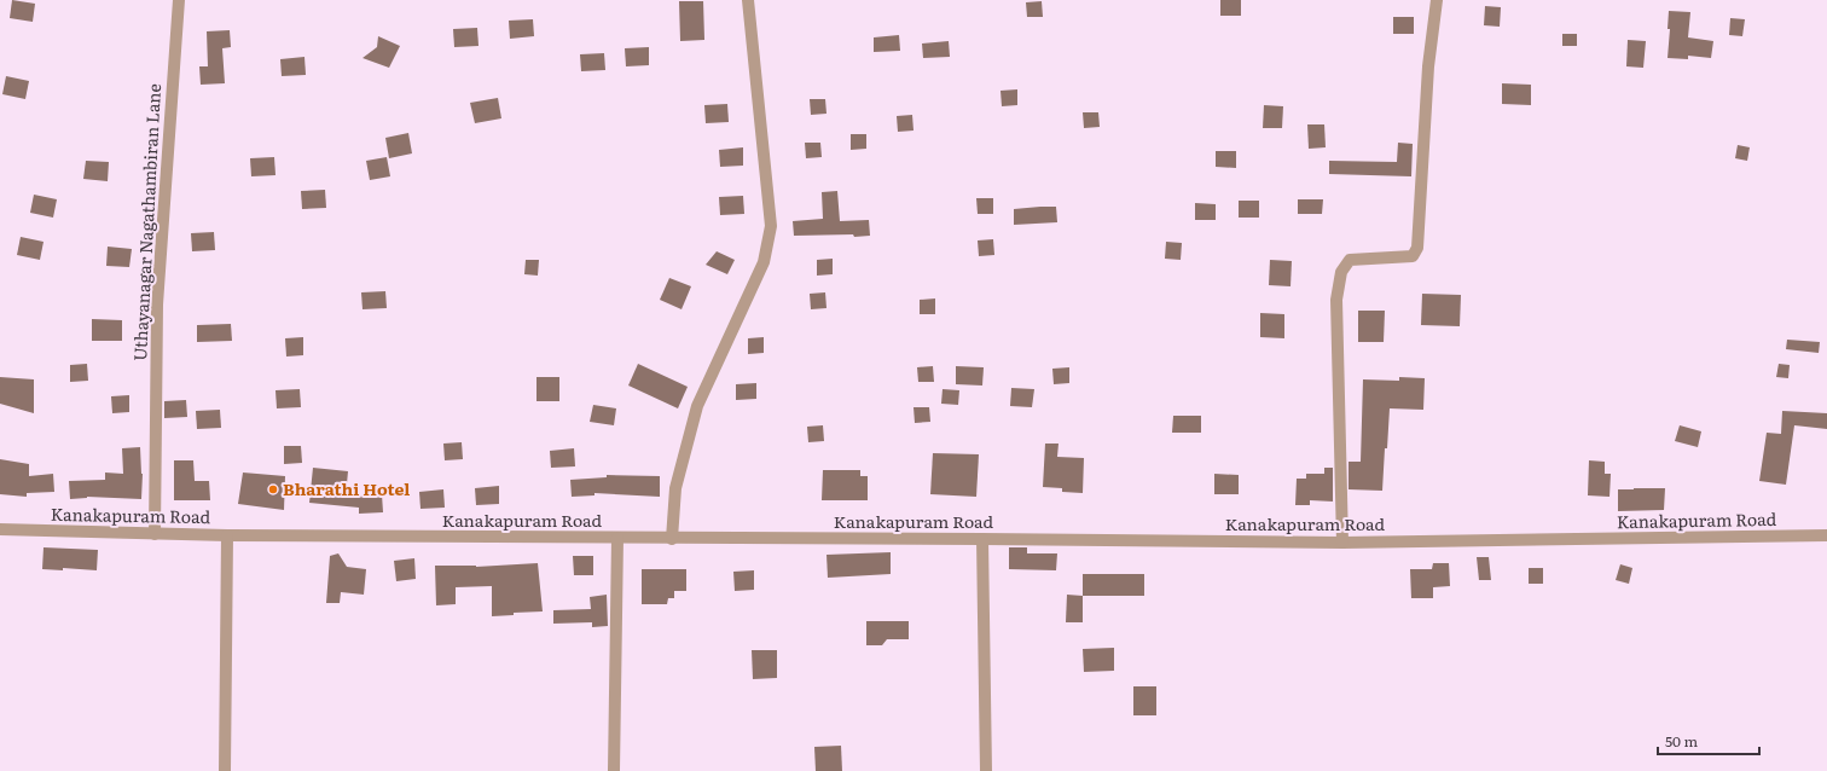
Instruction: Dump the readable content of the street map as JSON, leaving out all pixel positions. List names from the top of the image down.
{
  "streets": {
    "street": ["Uthayanagar Nagathambiran Lane", "Kanakapuram Road"]
  },
  "crossings": [
    ["Uthayanagar Nagathambiran Lane", "Kanakapuram Road"]
  ],
  "places": ["Bharathi Hotel"],
  "scale_bar": "50 m"
}
